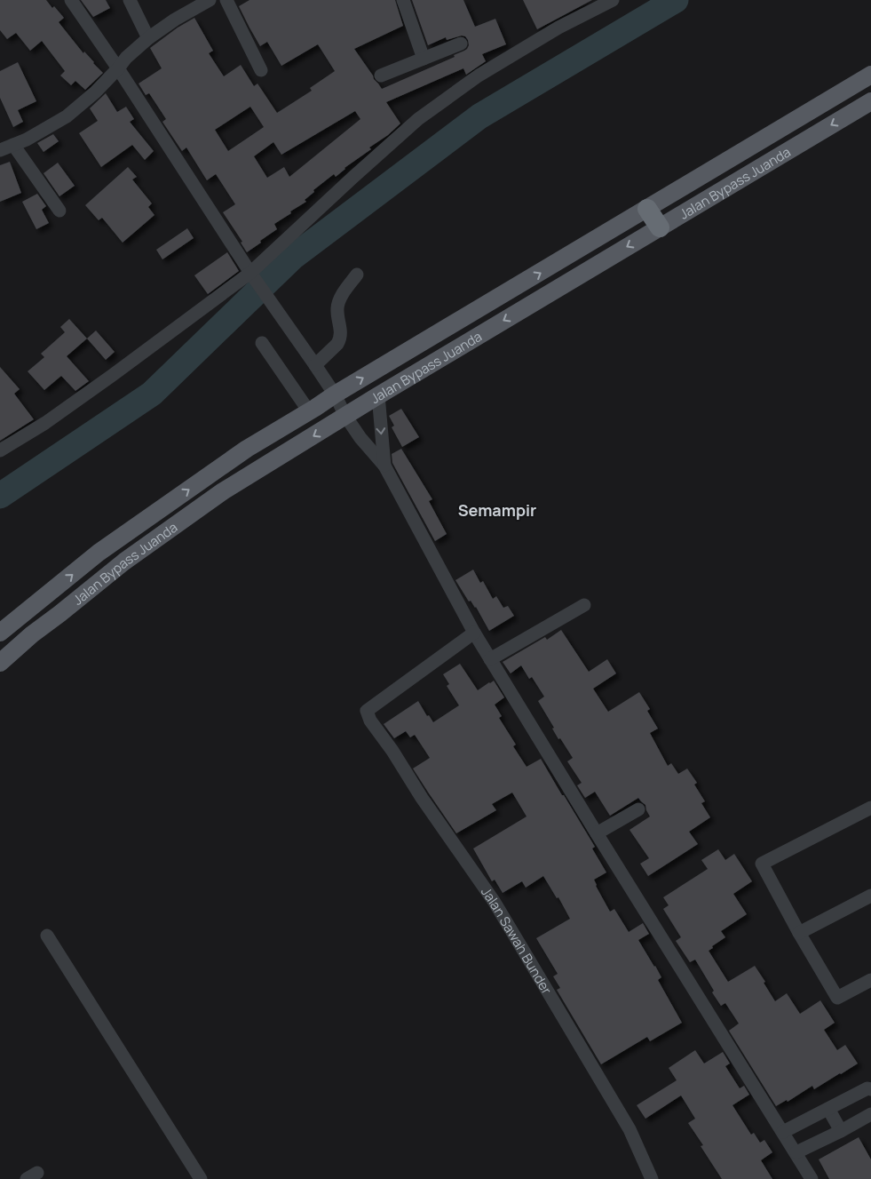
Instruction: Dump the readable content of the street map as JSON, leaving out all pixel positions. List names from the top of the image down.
{
  "streets": {
    "main road": ["Jalan Bypass Juanda"],
    "street": ["Jalan Sawah Bunder"]
  },
  "districts": ["Semampir"]
}
